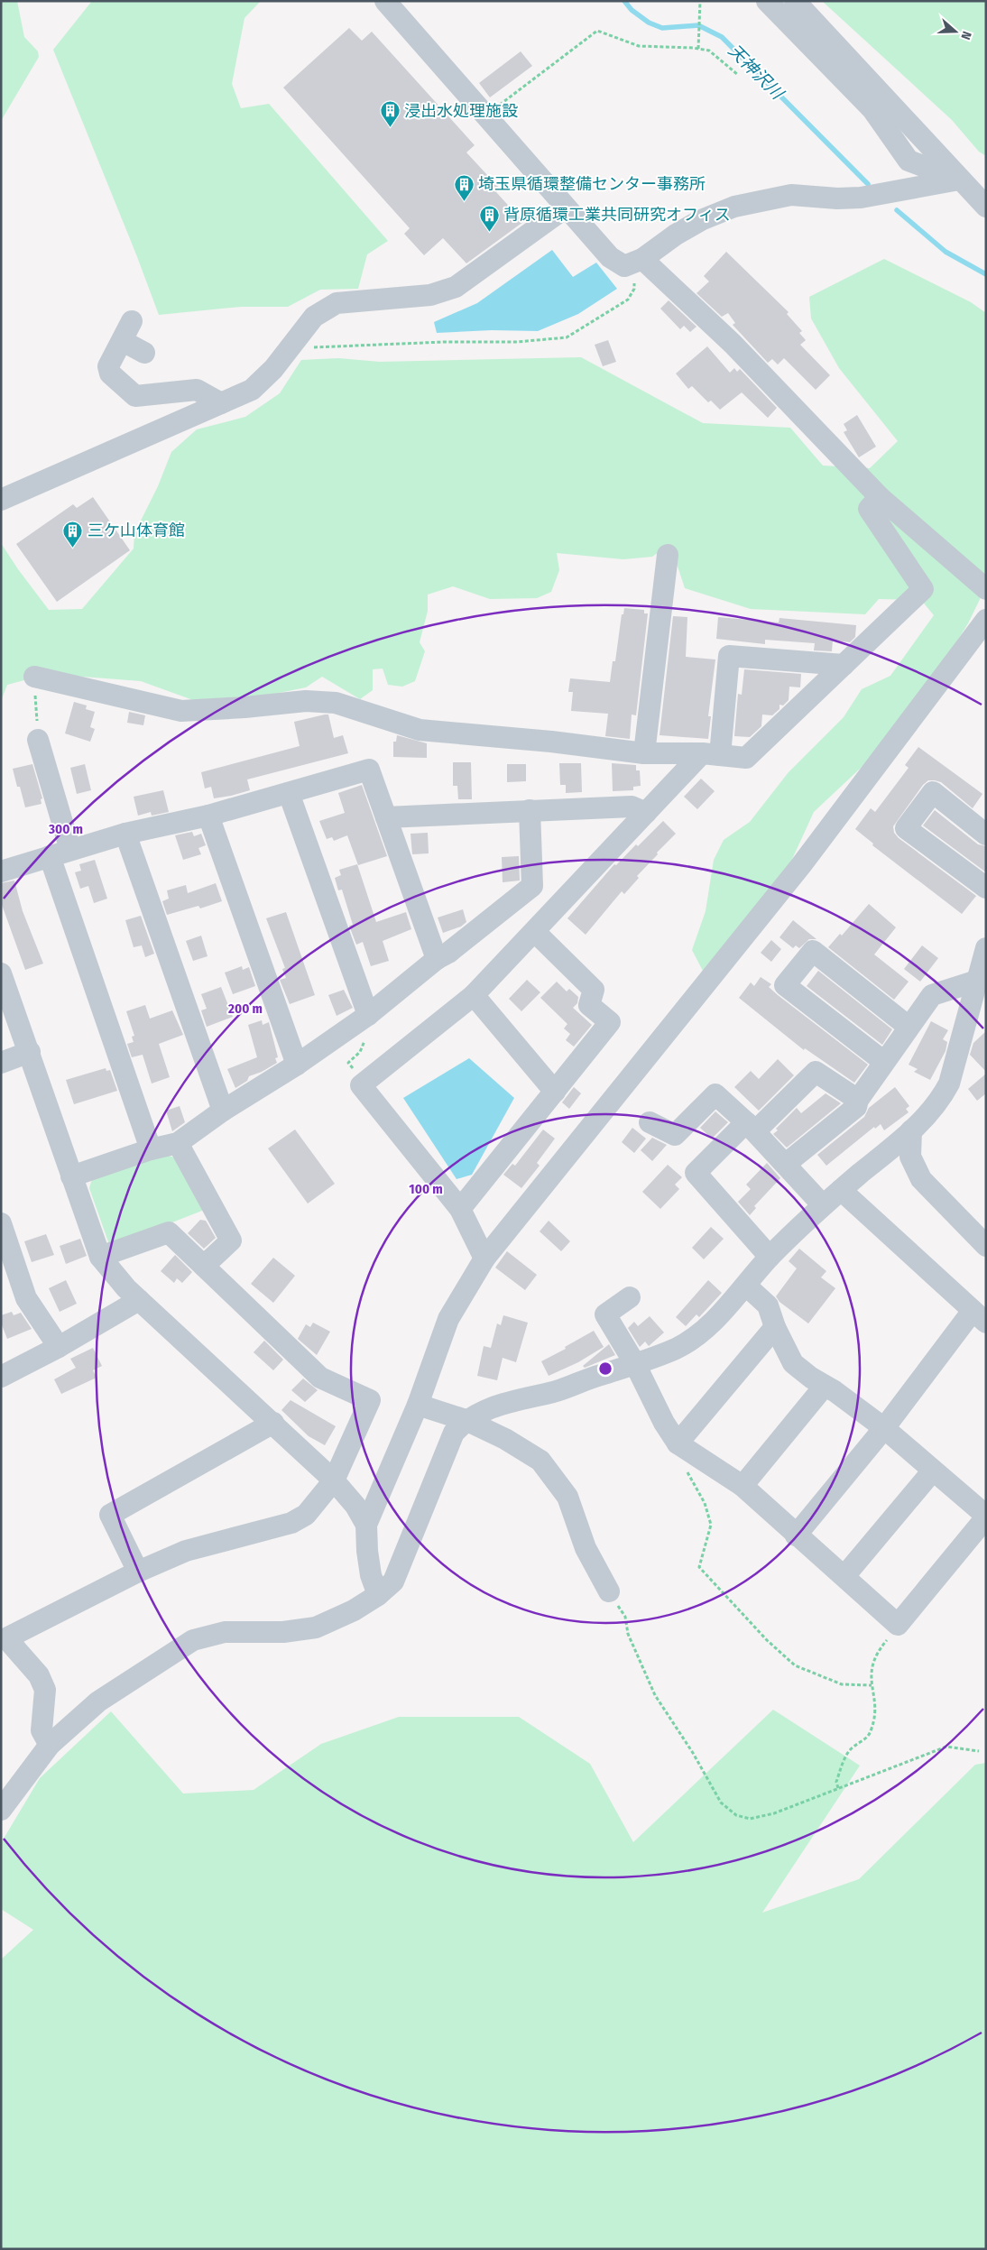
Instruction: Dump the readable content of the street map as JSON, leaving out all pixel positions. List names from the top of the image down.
{
  "water": ["天神沢川"],
  "places": {
    "building": [
      "浸出水処理施設",
      "埼玉県循環整備センター事務所",
      "背原循環工業共同研究オフィス",
      "三ケ山体育館"
    ]
  },
  "north": "right",
  "rings": ["300 m", "200 m", "100 m"]
}
